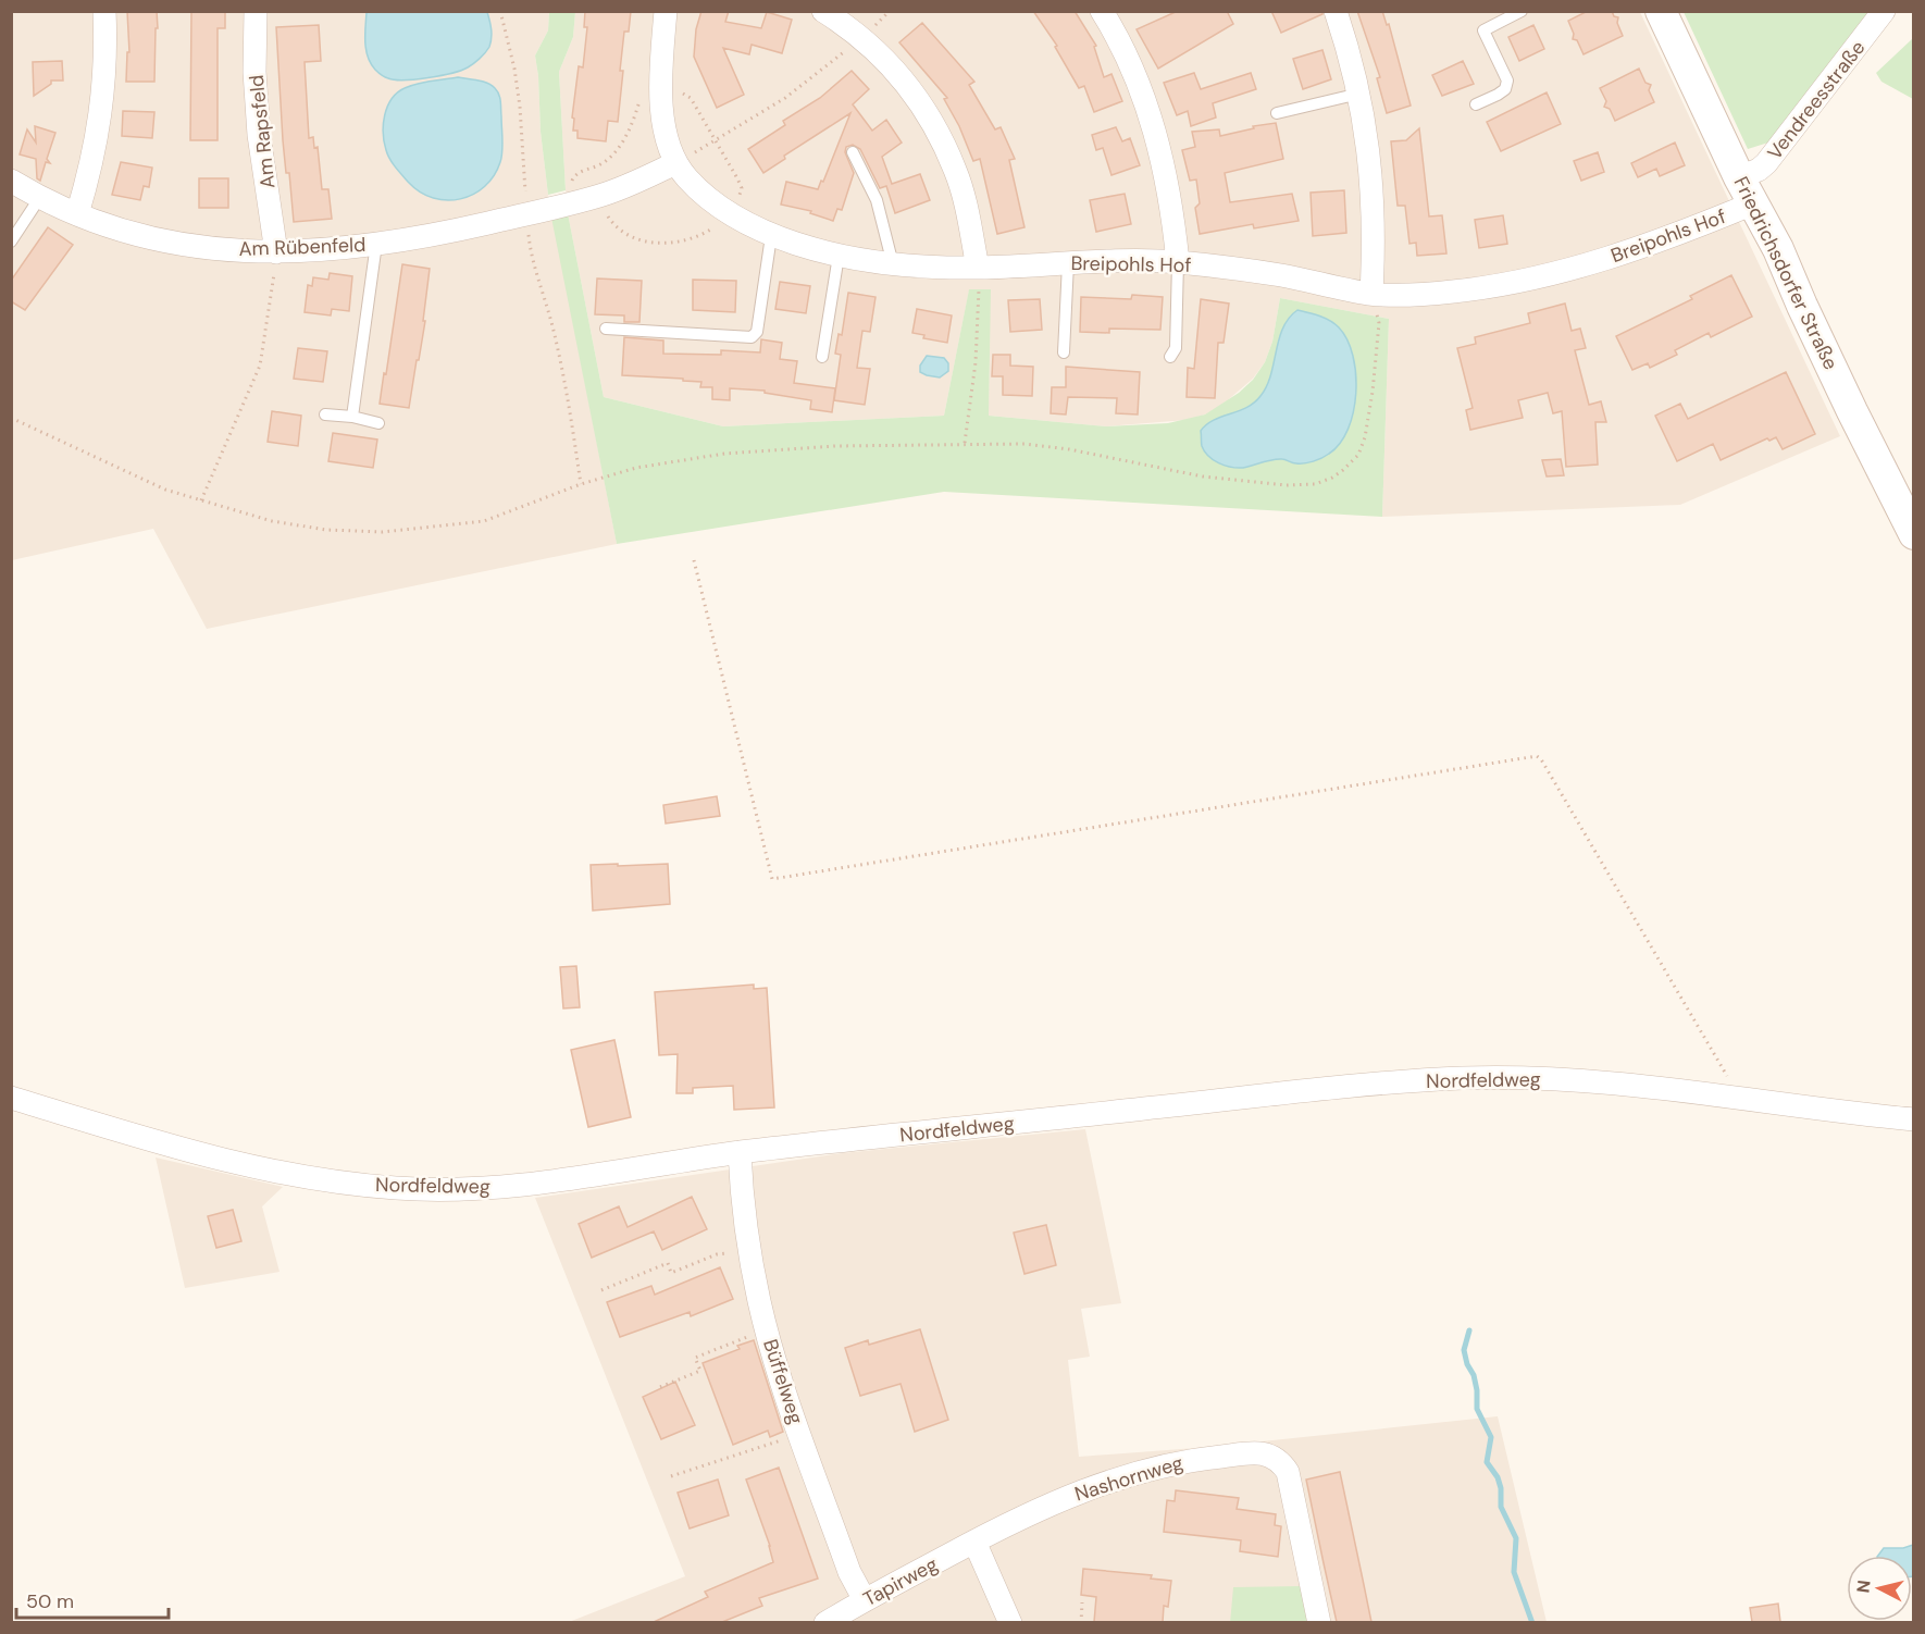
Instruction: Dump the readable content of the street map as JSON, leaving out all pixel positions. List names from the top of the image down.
{
  "streets": {
    "main road": ["Friedrichsdorfer Straße"],
    "street": [
      "Vendreesstraße",
      "Am Rapsfeld",
      "Breipohls Hof",
      "Am Rübenfeld",
      "Nordfeldweg",
      "Büffelweg",
      "Nashornweg",
      "Tapirweg"
    ]
  },
  "crossings": [
    ["Vendreesstraße", "Breipohls Hof"],
    ["Vendreesstraße", "Friedrichsdorfer Straße"],
    ["Am Rapsfeld", "Am Rübenfeld"],
    ["Breipohls Hof", "Am Rübenfeld"],
    ["Breipohls Hof", "Friedrichsdorfer Straße"],
    ["Nordfeldweg", "Büffelweg"],
    ["Büffelweg", "Tapirweg"],
    ["Nashornweg", "Tapirweg"]
  ],
  "scale_bar": "50 m",
  "north": "left"
}
